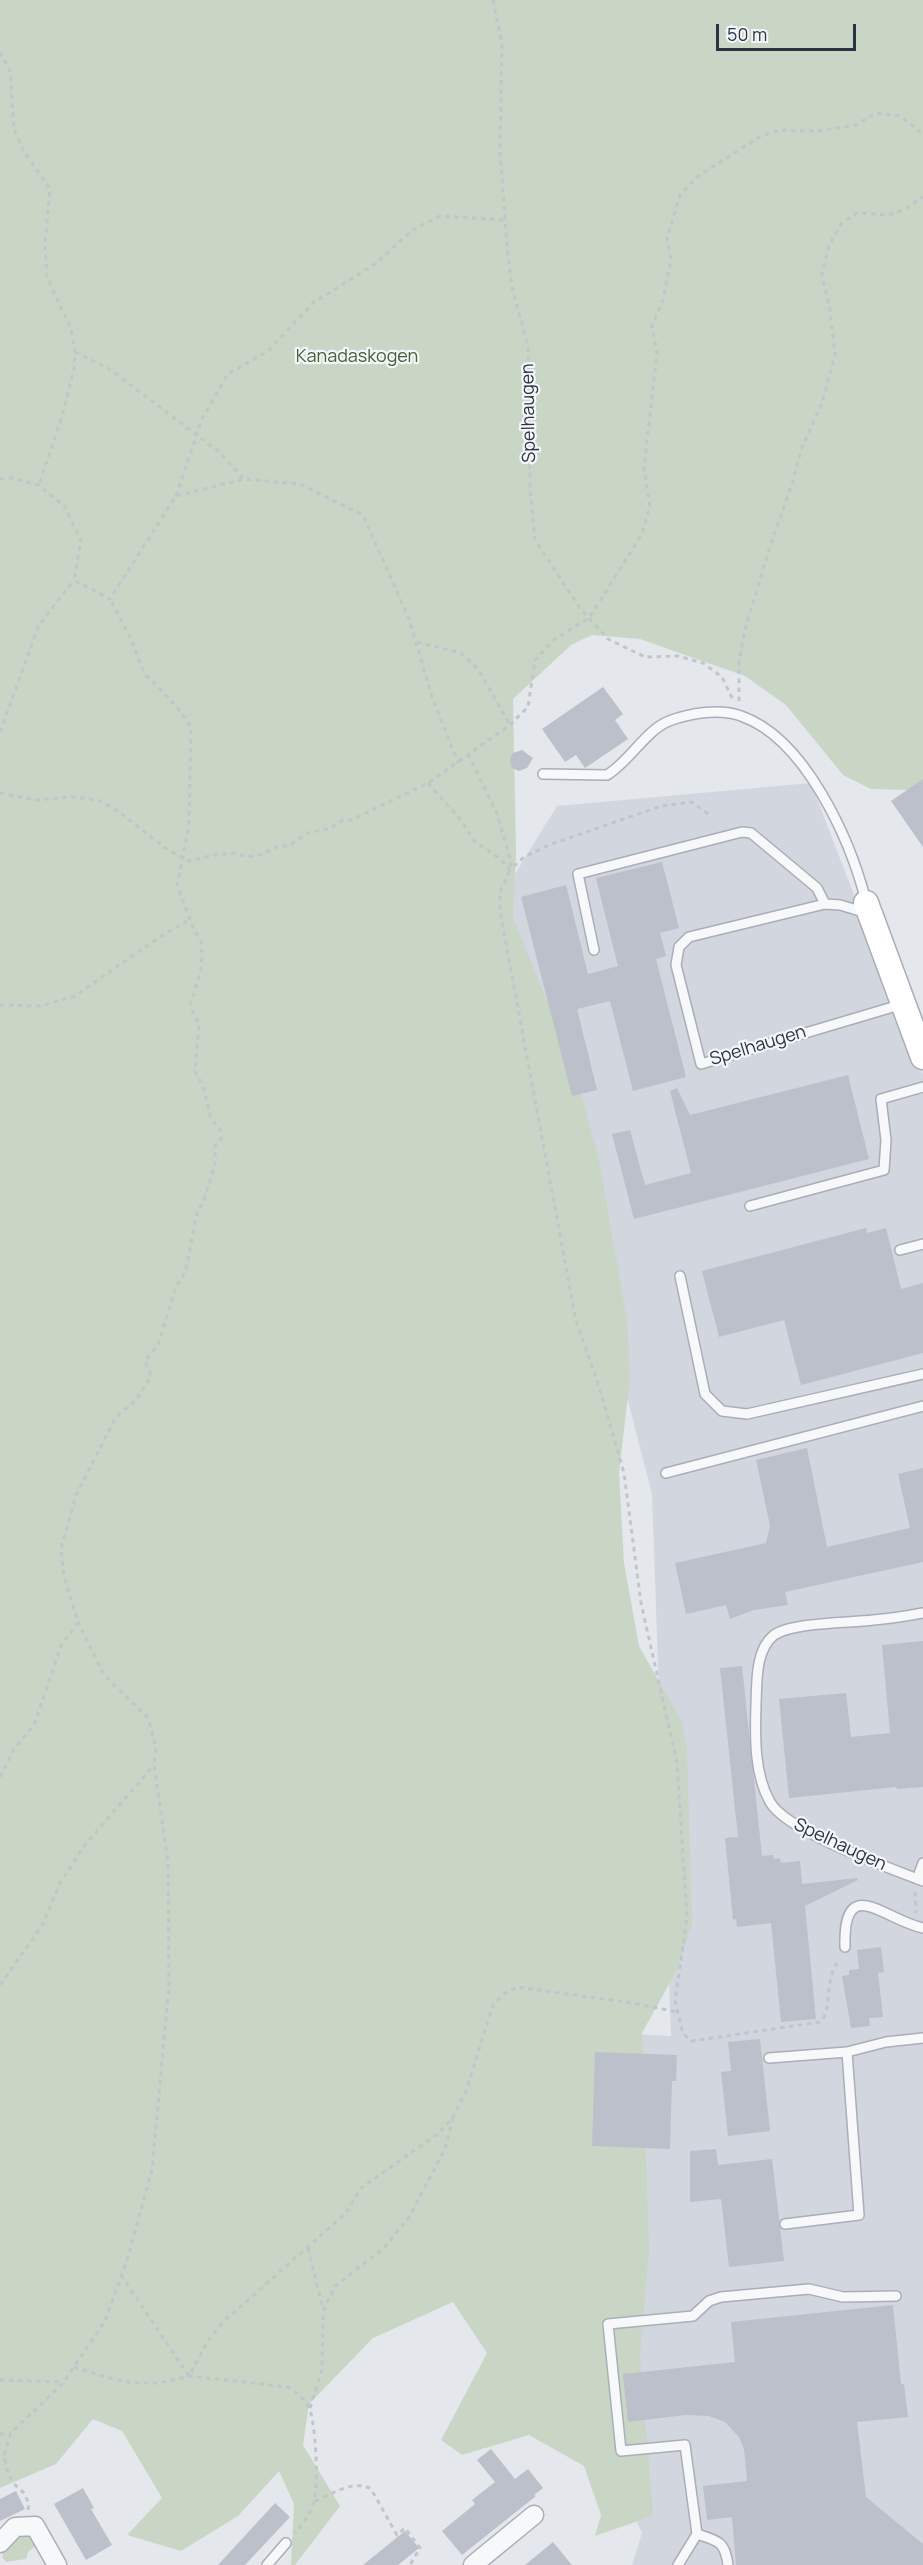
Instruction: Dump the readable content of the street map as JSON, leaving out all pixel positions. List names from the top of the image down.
{
  "streets": {
    "lane": ["Spelhaugen"]
  },
  "parks": ["Kanadaskogen"],
  "scale_bar": "50 m"
}
